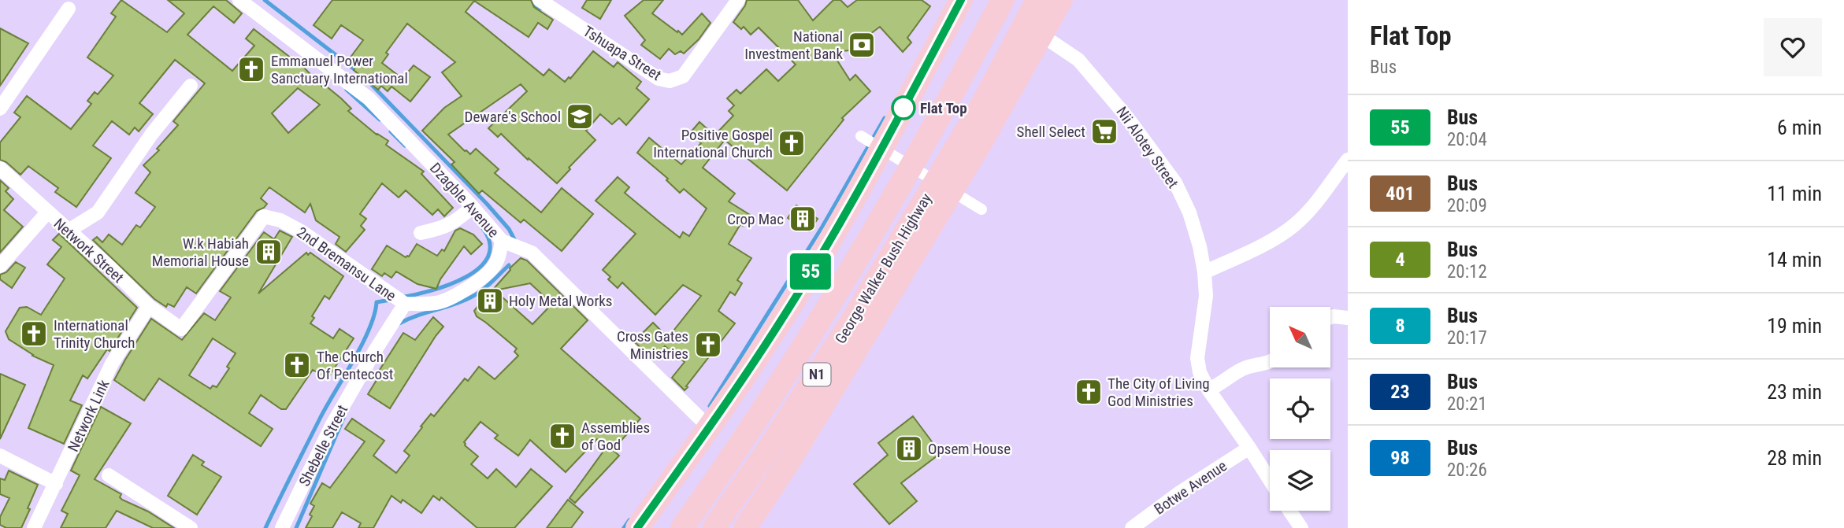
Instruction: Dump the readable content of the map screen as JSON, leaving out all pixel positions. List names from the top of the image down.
{
  "streets": {
    "highway": ["George Walker Bush Highway", "N1"],
    "street": [
      "Tshuapa Street",
      "Nii Alotey Street",
      "Dzagble Avenue",
      "Network Street",
      "2nd Bremansu Lane",
      "Network Link",
      "Shebelle Street",
      "Botwe Avenue"
    ]
  },
  "crossings": [
    ["Nii Alotey Street", "Botwe Avenue"],
    ["Network Street", "2nd Bremansu Lane"],
    ["Network Street", "Network Link"],
    ["2nd Bremansu Lane", "Shebelle Street"]
  ],
  "places": {
    "bank": ["National Investment Bank"],
    "church": [
      "Emmanuel Power Sanctuary International",
      "Positive Gospel International Church",
      "International Trinity Church",
      "Cross Gates Ministries",
      "The Church Of Pentecost",
      "The City of Living God Ministries",
      "Assemblies of God"
    ],
    "other": ["Flat Top"],
    "school or university": ["Deware's School"],
    "supermarket": ["Shell Select"],
    "building": [
      "Crop Mac",
      "W.k Habiah Memorial House",
      "Holy Metal Works",
      "Opsem House"
    ]
  },
  "lines": ["bus line 55"],
  "north": "top left",
  "page": {
    "on_map": "55",
    "heading": ["Flat Top", "Bus"],
    "list": [
      {
        "mark": "55",
        "name": "Bus",
        "note": "20:04",
        "value": "6 min"
      },
      {
        "mark": "401",
        "name": "Bus",
        "note": "20:09",
        "value": "11 min"
      },
      {
        "mark": "4",
        "name": "Bus",
        "note": "20:12",
        "value": "14 min"
      },
      {
        "mark": "8",
        "name": "Bus",
        "note": "20:17",
        "value": "19 min"
      },
      {
        "mark": "23",
        "name": "Bus",
        "note": "20:21",
        "value": "23 min"
      },
      {
        "mark": "98",
        "name": "Bus",
        "note": "20:26",
        "value": "28 min"
      }
    ]
  }
}
